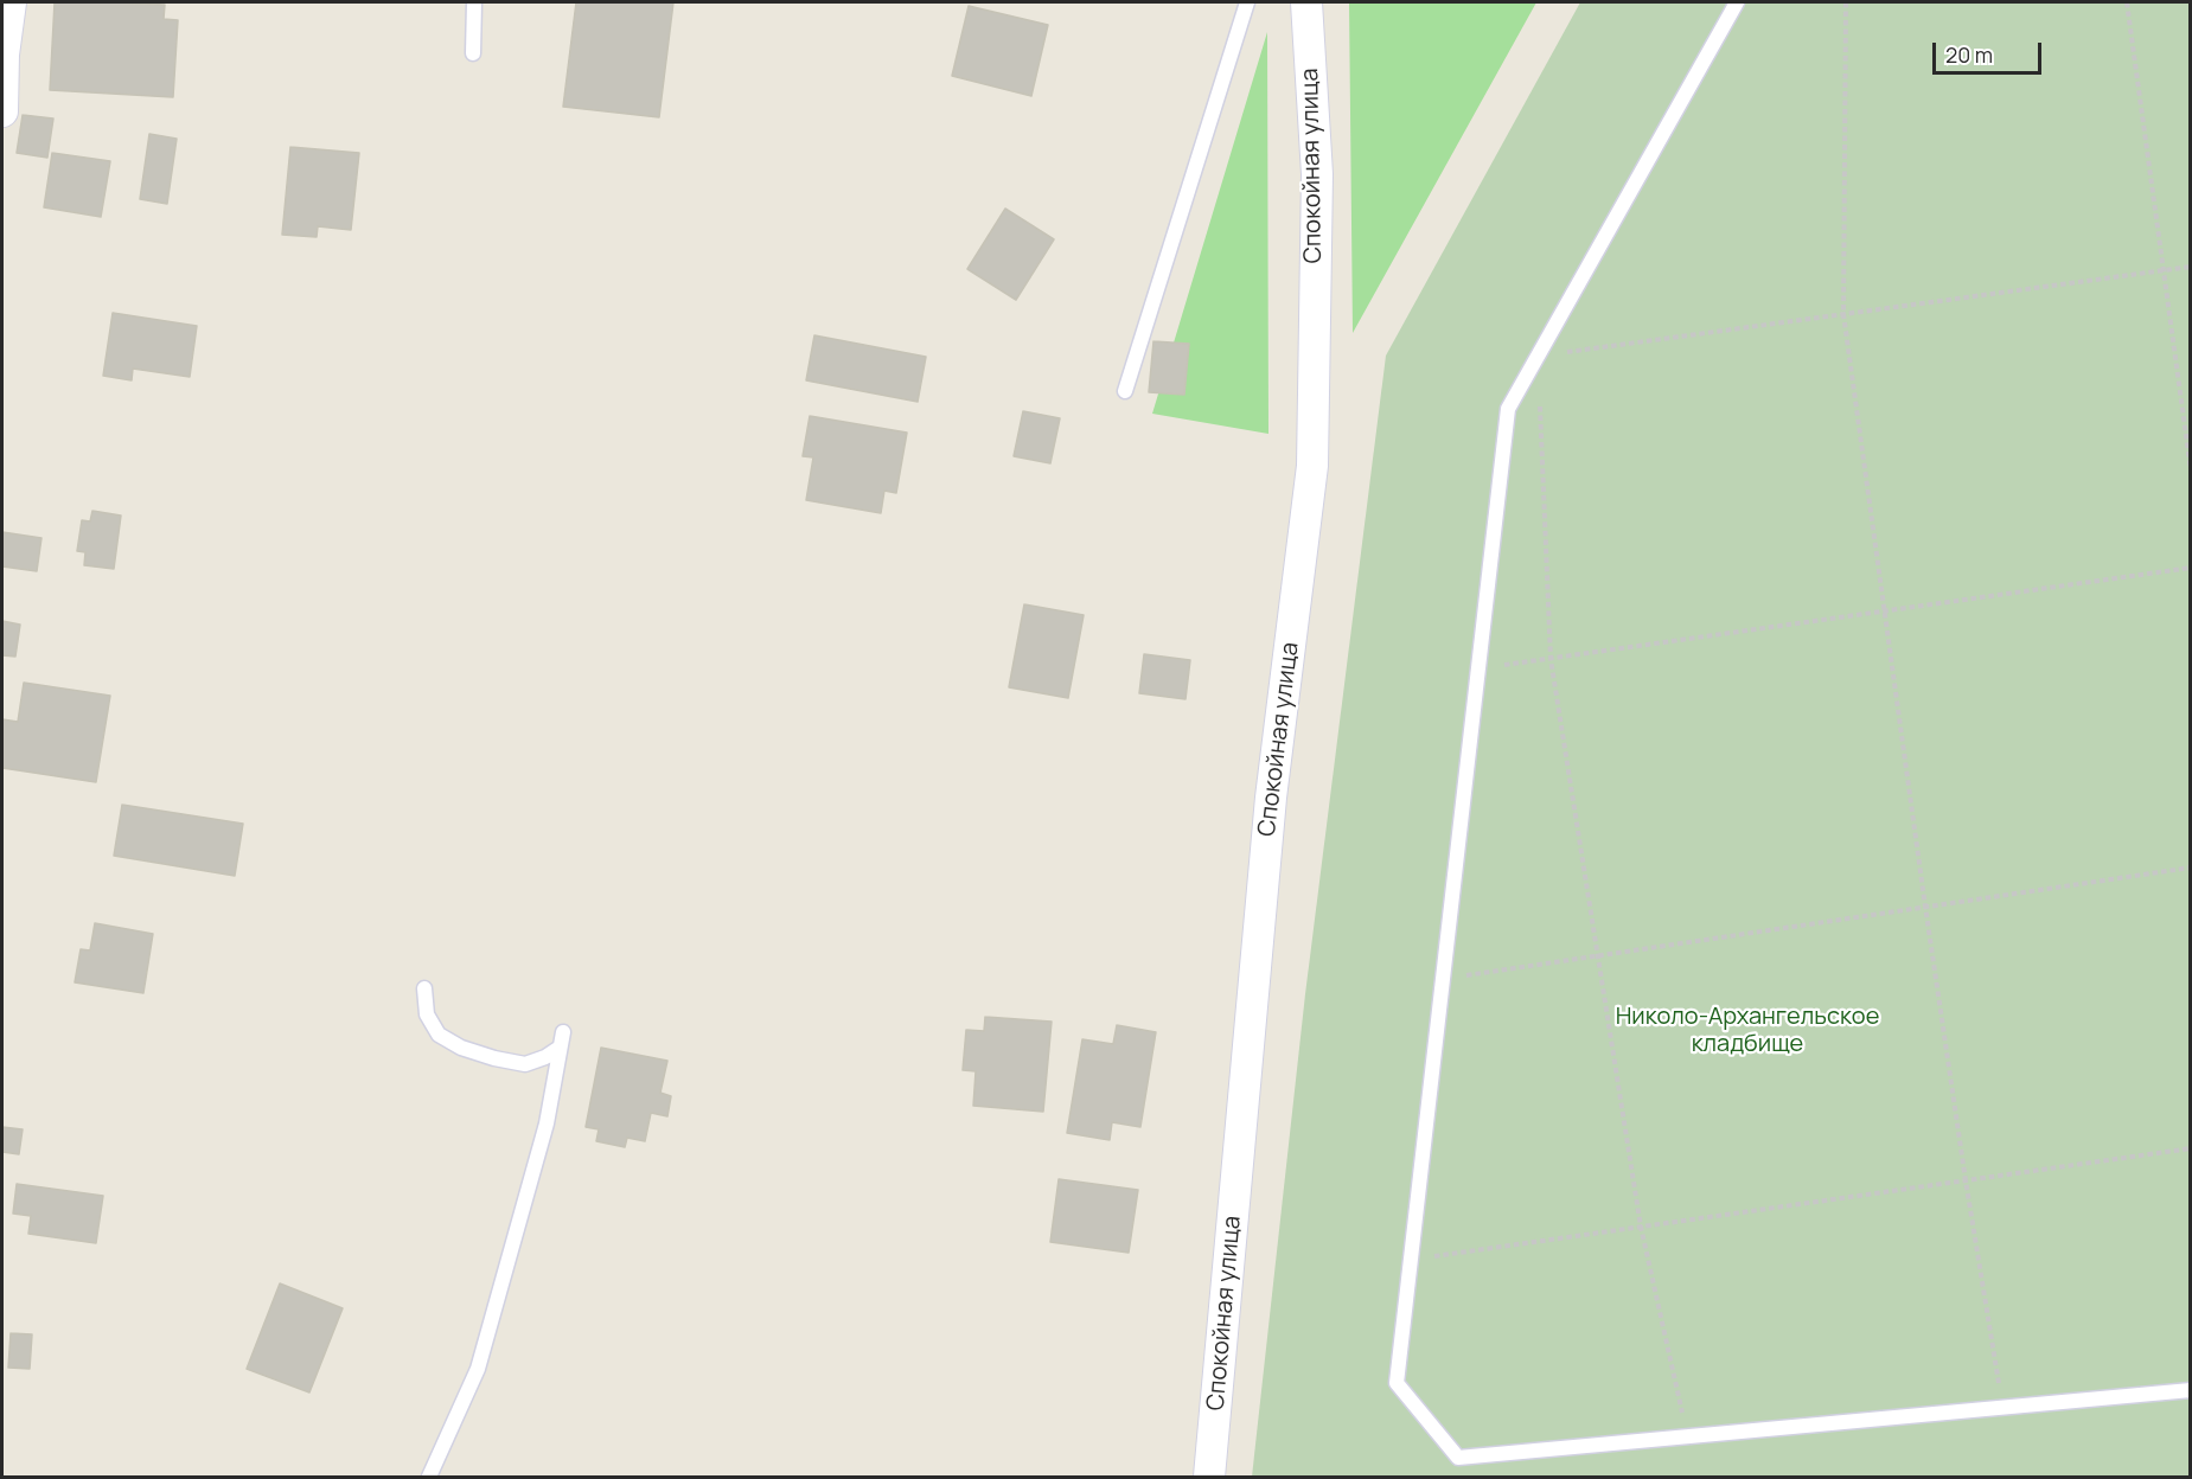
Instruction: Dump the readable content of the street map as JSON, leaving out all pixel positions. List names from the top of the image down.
{
  "streets": {
    "street": ["Спокойная улица"]
  },
  "parks": ["Николо-Архангельское кладбище"],
  "scale_bar": "20 m"
}
